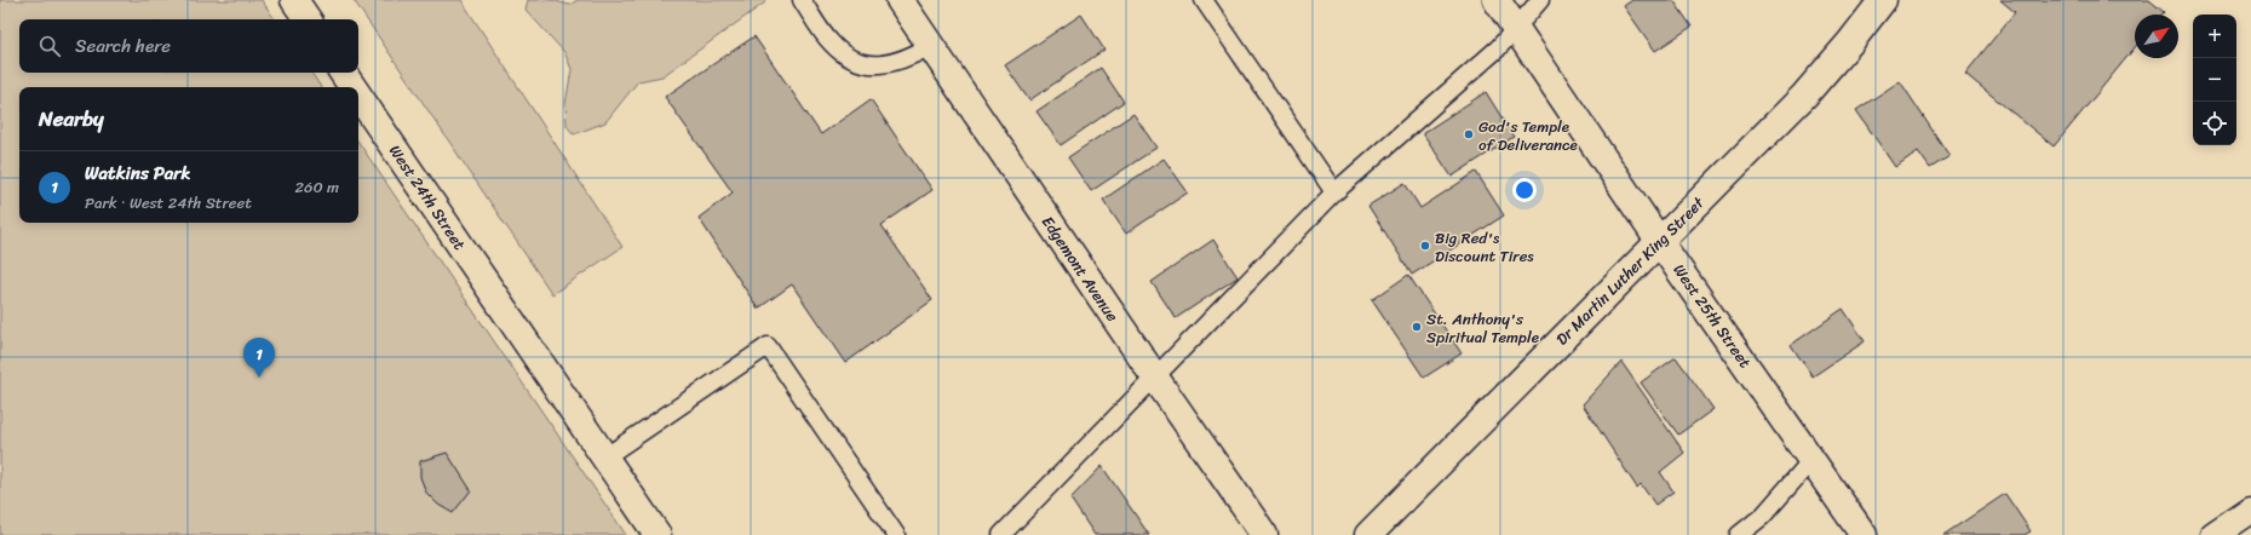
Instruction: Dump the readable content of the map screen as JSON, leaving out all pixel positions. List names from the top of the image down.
{
  "streets": {
    "street": [
      "West 24th Street",
      "Edgemont Avenue",
      "Dr Martin Luther King Street",
      "West 25th Street"
    ]
  },
  "crossings": [
    ["Dr Martin Luther King Street", "West 25th Street"]
  ],
  "places": ["God's Temple of Deliverance", "Big Red's Discount Tires", "St. Anthony's Spiritual Temple"],
  "north": "top right",
  "page": {
    "map_buttons": ["+", "−"],
    "search": "Search here",
    "heading": "Nearby",
    "list": [
      {
        "mark": "1",
        "name": "Watkins Park",
        "note": "Park · West 24th Street",
        "value": "260 m"
      }
    ],
    "pins": "1"
  }
}
